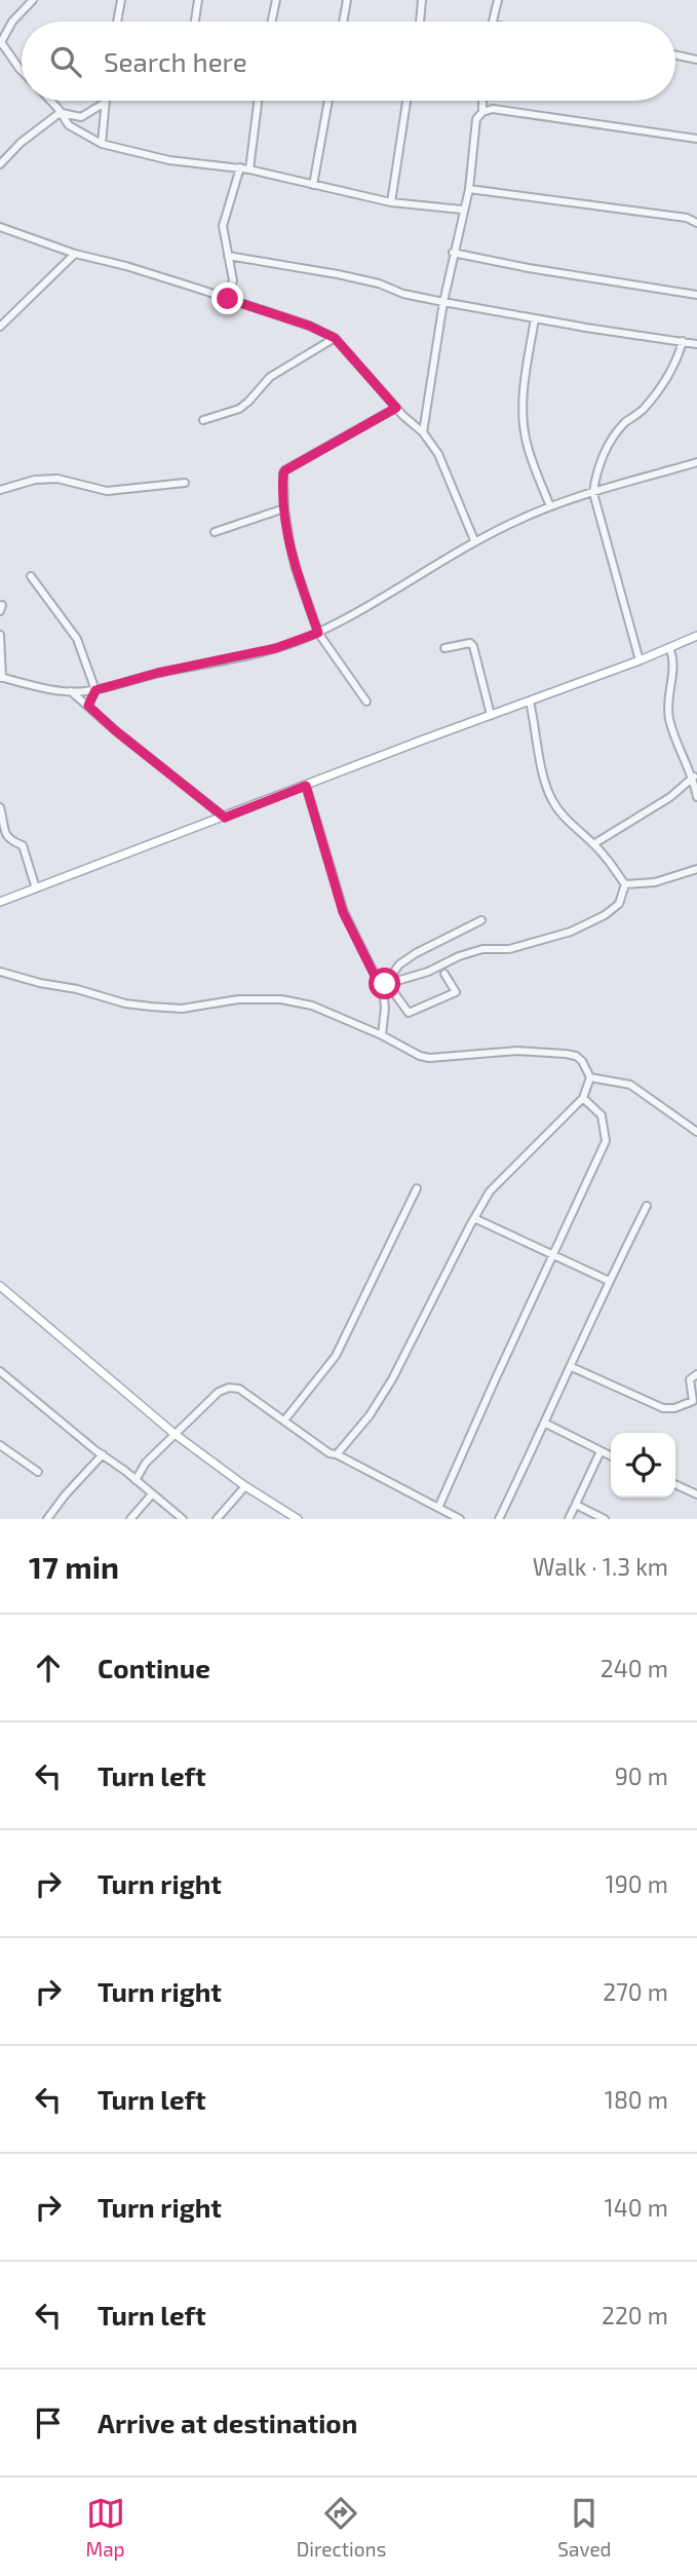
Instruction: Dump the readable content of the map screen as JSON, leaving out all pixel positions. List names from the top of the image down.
{
  "page": {
    "search": "Search here",
    "heading": ["17 min", "Walk · 1.3 km"],
    "list": [
      ["Continue", "240 m"],
      ["Turn left", "90 m"],
      ["Turn right", "190 m"],
      ["Turn right", "270 m"],
      ["Turn left", "180 m"],
      ["Turn right", "140 m"],
      ["Turn left", "220 m"],
      "Arrive at destination"
    ],
    "nav": ["Map", "Directions", "Saved"]
  }
}
